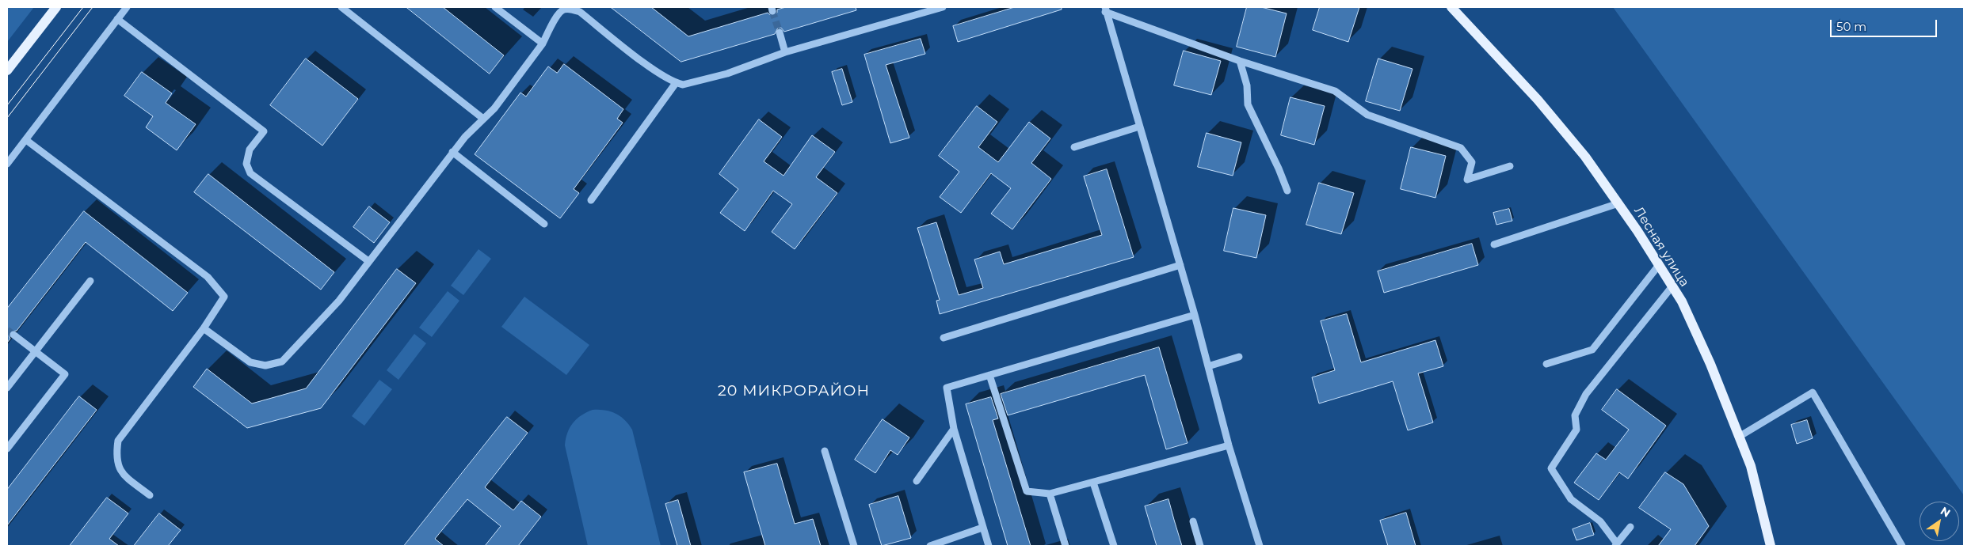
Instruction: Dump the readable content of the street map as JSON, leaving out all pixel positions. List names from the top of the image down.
{
  "streets": {
    "main road": ["Лесная улица"]
  },
  "districts": ["20 МИКРОРАЙОН"],
  "scale_bar": "50 m",
  "north": "top right"
}
